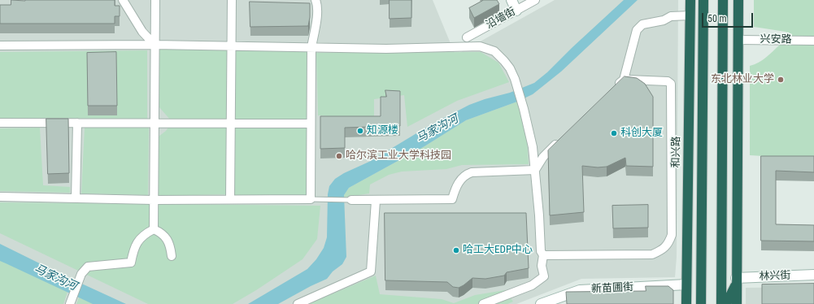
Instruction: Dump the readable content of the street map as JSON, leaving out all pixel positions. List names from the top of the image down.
{
  "streets": {
    "highway": ["和兴路"],
    "main road": ["林兴街", "新苗圃街"],
    "street": ["沿墙街", "兴安路"]
  },
  "crossings": [
    ["和兴路", "新苗圃街"]
  ],
  "water": ["马家沟河"],
  "places": [
    "东北林业大学",
    "知源楼",
    "科创大厦",
    "哈尔滨工业大学科技园",
    "哈工大EDP中心"
  ],
  "scale_bar": "50 m"
}
